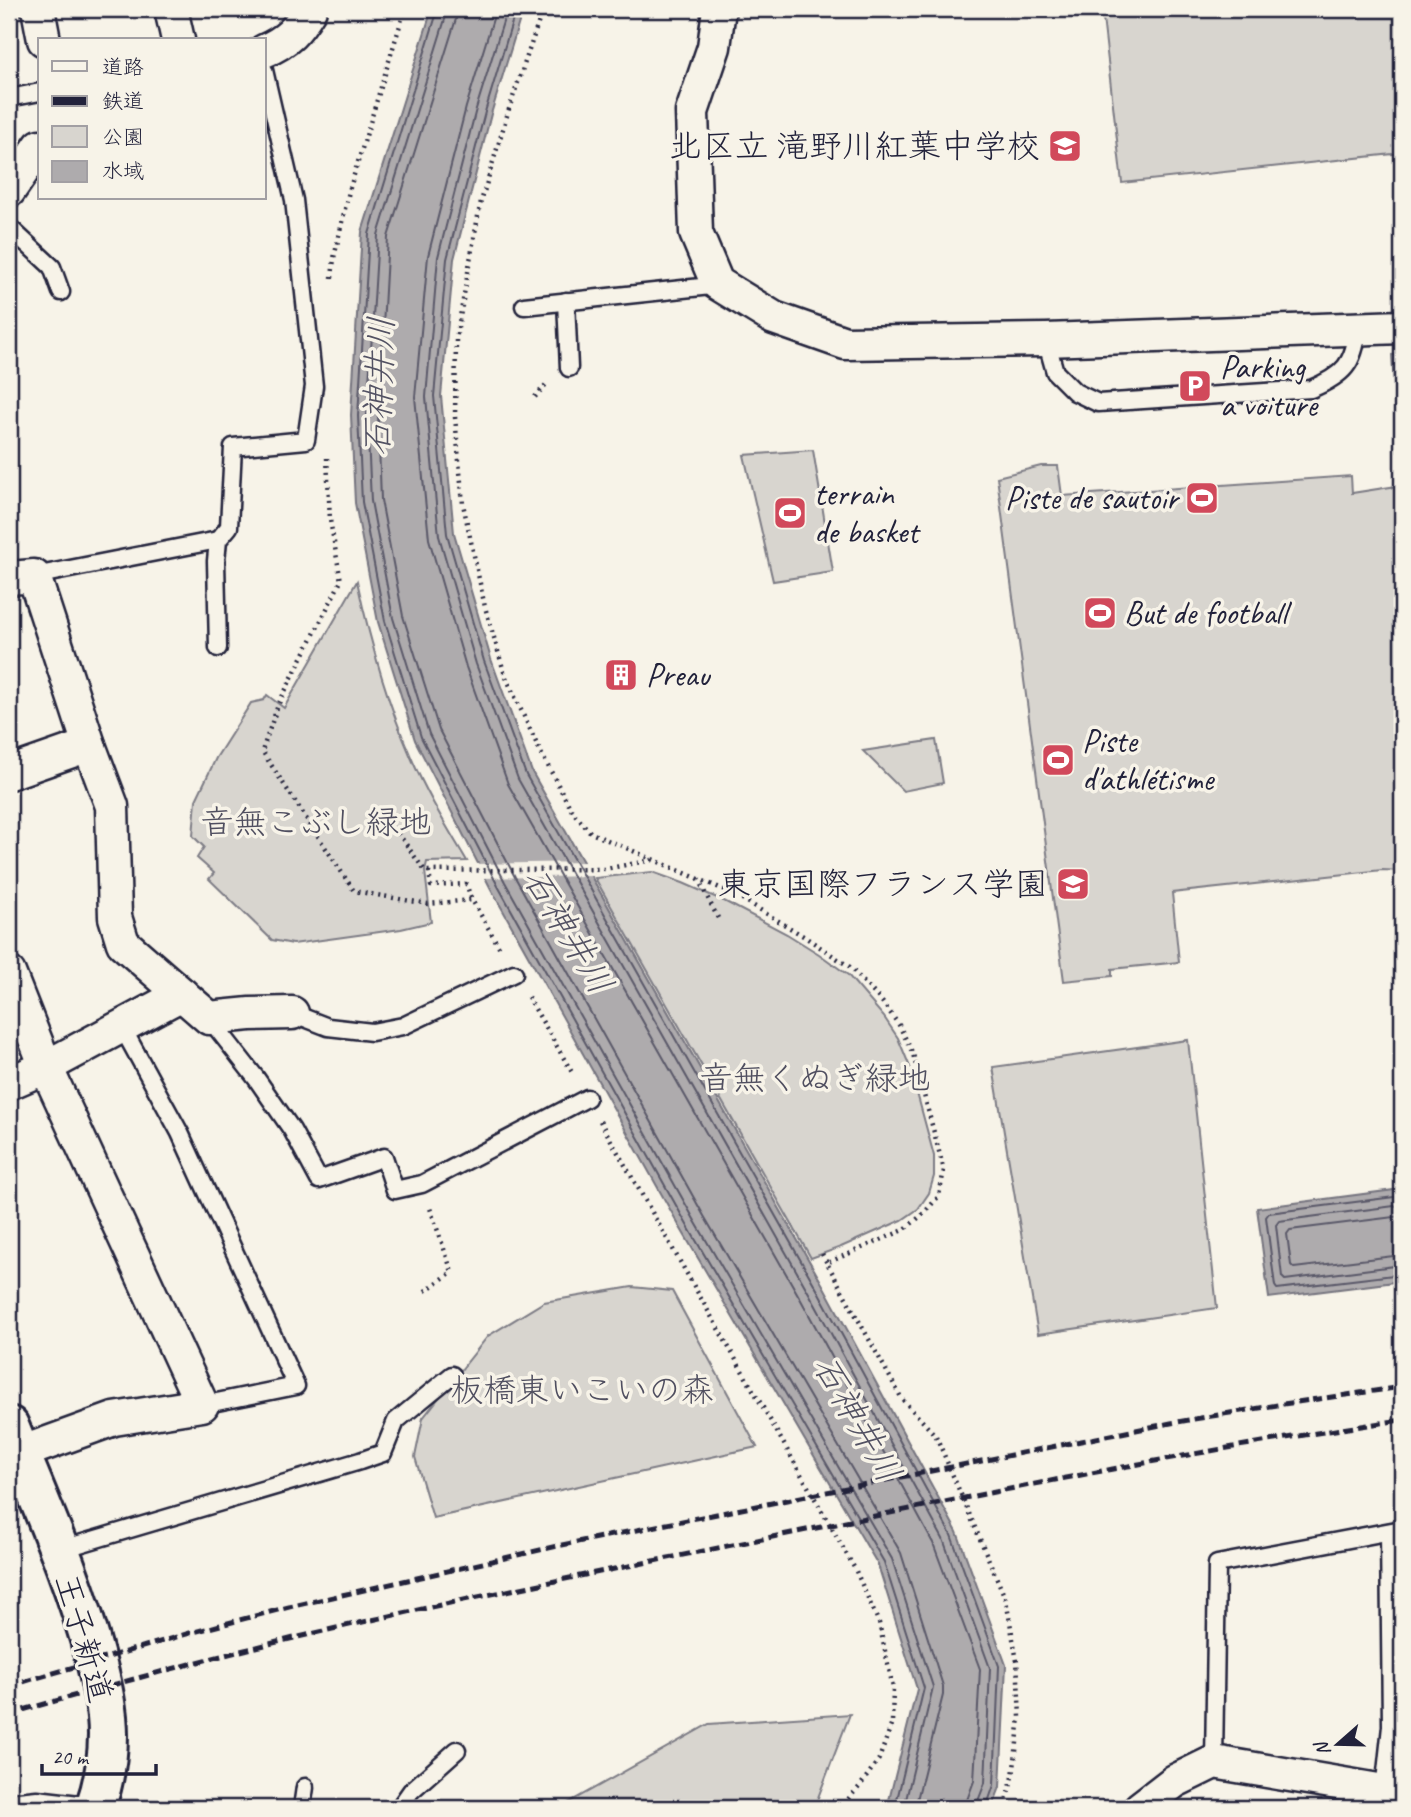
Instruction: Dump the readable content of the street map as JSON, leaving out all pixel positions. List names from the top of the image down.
{
  "streets": {
    "street": ["王子新道"]
  },
  "water": ["石神井川"],
  "parks": ["音無こぶし緑地", "音無くぬぎ緑地", "板橋東いこいの森"],
  "places": {
    "school or university": ["北区立 滝野川紅葉中学校", "東京国際フランス学園"],
    "parking": ["Parking a voiture"],
    "sports": [
      "Piste de sautoir",
      "terrain de basket",
      "But de football",
      "Piste d'athlétisme"
    ],
    "building": ["Preau"]
  },
  "legend": [
    "道路",
    "鉄道",
    "公園",
    "水域"
  ],
  "scale_bar": "20 m",
  "north": "left"
}
